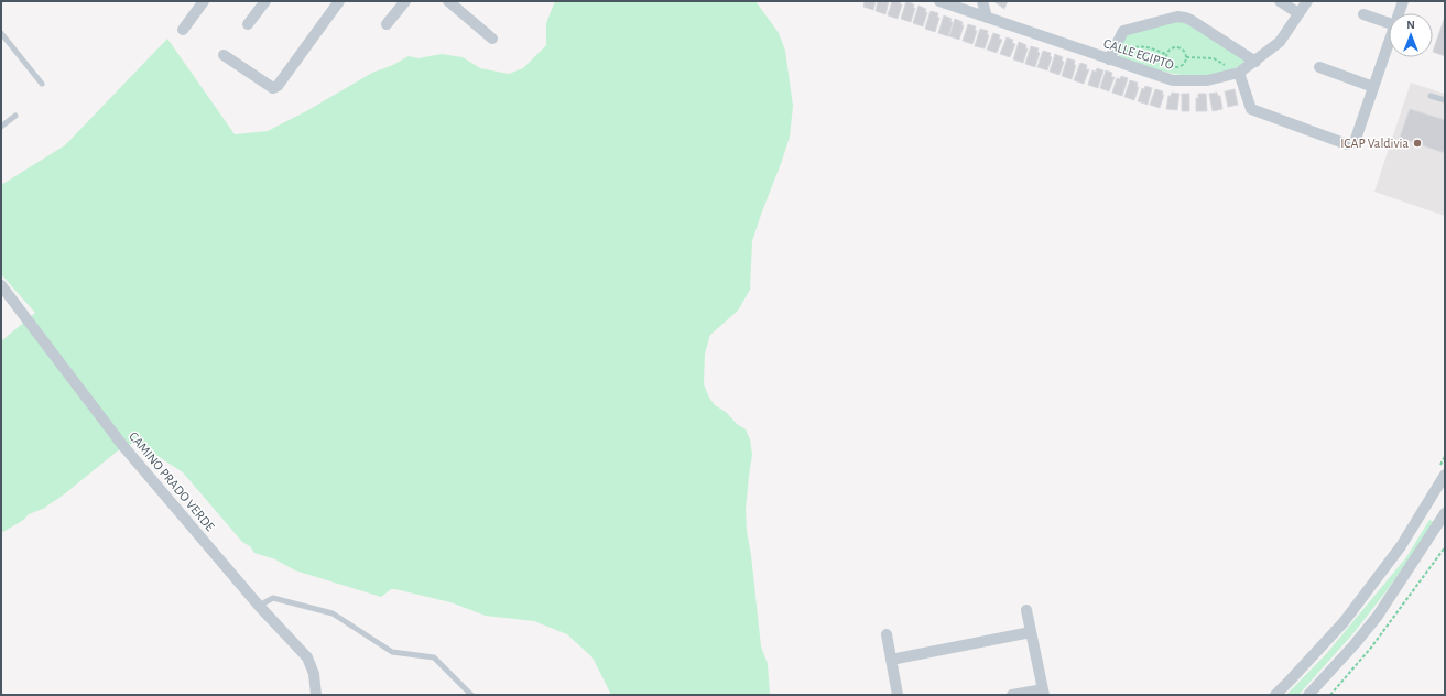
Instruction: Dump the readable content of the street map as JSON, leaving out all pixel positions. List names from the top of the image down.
{
  "streets": {
    "street": ["CALLE EGIPTO", "CAMINO PRADO VERDE"]
  },
  "places": ["ICAP Valdivia"],
  "north": "top"
}
